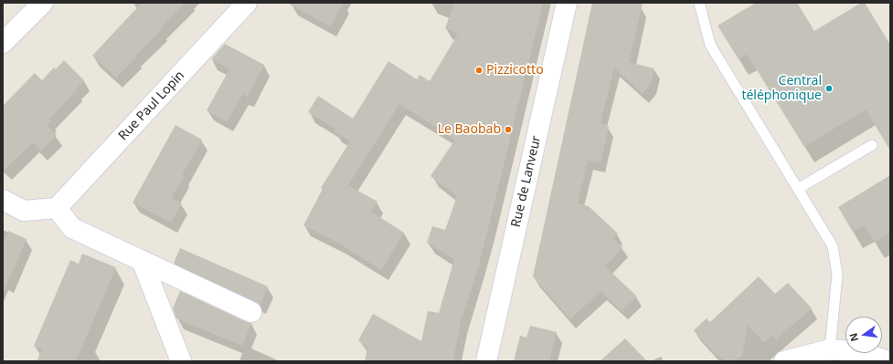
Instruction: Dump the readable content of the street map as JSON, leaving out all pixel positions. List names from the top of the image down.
{
  "streets": {
    "street": ["Rue Paul Lopin", "Rue de Lanveur"]
  },
  "places": ["Pizzicotto", "Central téléphonique", "Le Baobab"],
  "north": "left"
}
